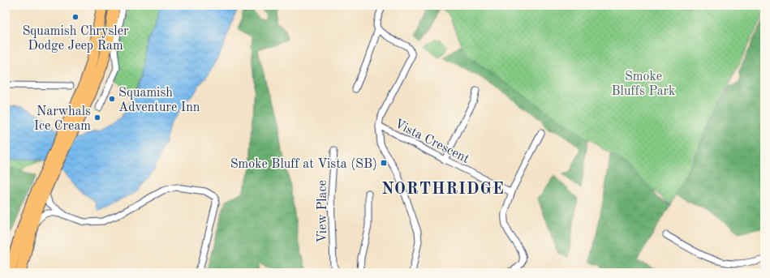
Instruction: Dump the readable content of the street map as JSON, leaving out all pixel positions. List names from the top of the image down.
{
  "streets": {
    "street": ["Vista Crescent", "View Place"]
  },
  "districts": ["NORTHRIDGE"],
  "parks": ["Smoke Bluffs Park"],
  "places": {
    "other": ["Squamish Chrysler Dodge Jeep Ram", "Squamish Adventure Inn", "Narwhals Ice Cream"],
    "transit": ["Smoke Bluff at Vista (SB)"]
  }
}
